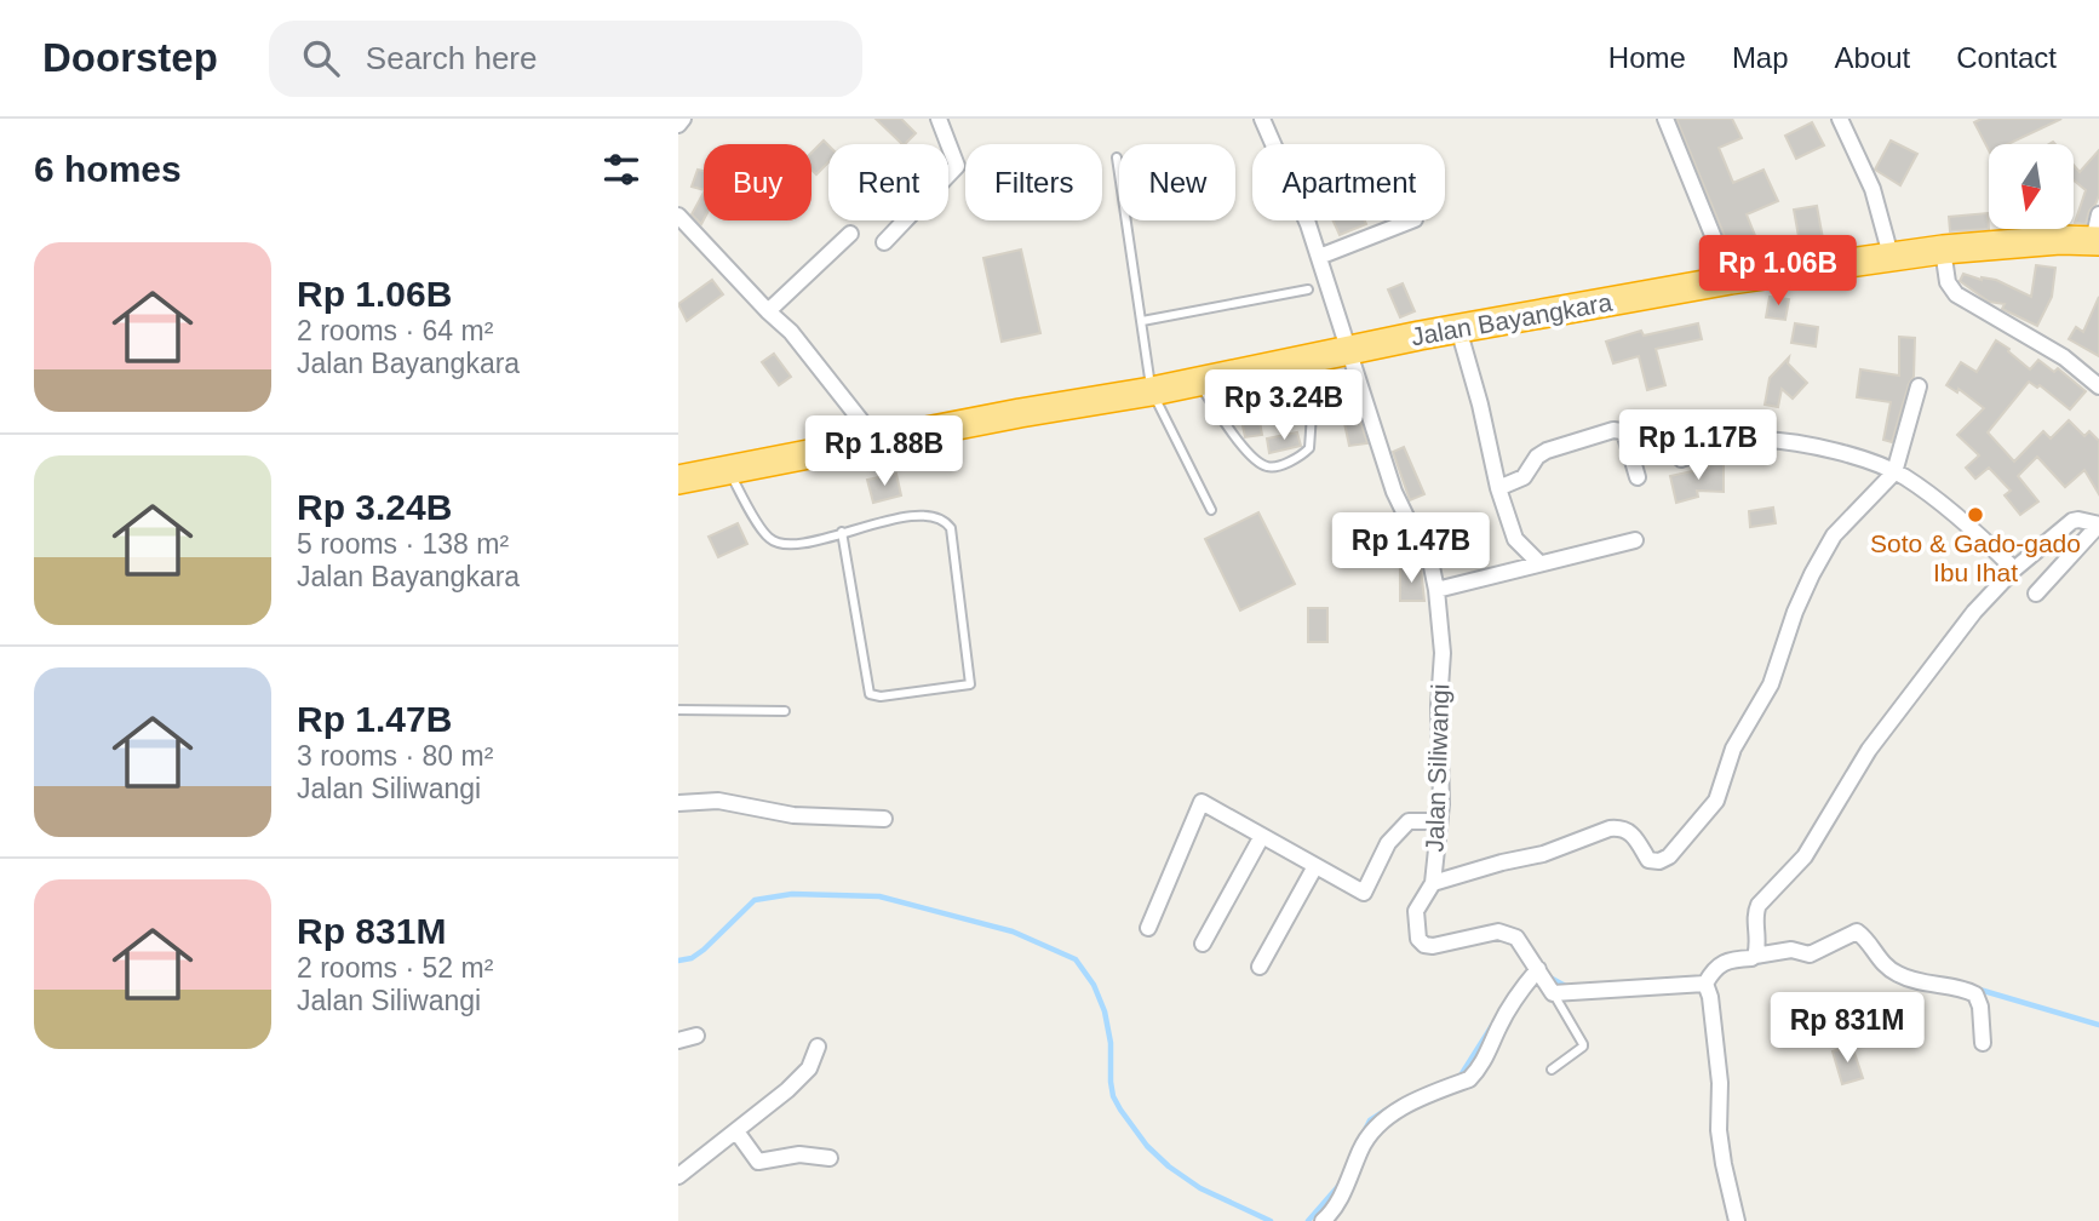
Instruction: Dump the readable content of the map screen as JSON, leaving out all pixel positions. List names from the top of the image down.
{
  "streets": {
    "highway": ["Jalan Bayangkara"],
    "street": ["Jalan Siliwangi"]
  },
  "crossings": [
    ["Jalan Bayangkara", "Jalan Siliwangi"]
  ],
  "places": ["Soto & Gado-gado Ibu Ihat"],
  "north": "bottom",
  "page": {
    "header": "Doorstep",
    "search": "Search here",
    "nav": [
      "Home",
      "Map",
      "About",
      "Contact"
    ],
    "heading": "6 homes",
    "chip": [
      "Buy",
      "Rent",
      "Filters",
      "New",
      "Apartment"
    ],
    "list": [
      {
        "name": "Rp 1.06B",
        "note": "2 rooms · 64 m² · Jalan Bayangkara"
      },
      {
        "name": "Rp 3.24B",
        "note": "5 rooms · 138 m² · Jalan Bayangkara"
      },
      {
        "name": "Rp 1.47B",
        "note": "3 rooms · 80 m² · Jalan Siliwangi"
      },
      {
        "name": "Rp 831M",
        "note": "2 rooms · 52 m² · Jalan Siliwangi"
      }
    ],
    "price": [
      "Rp 1.06B",
      "Rp 3.24B",
      "Rp 1.17B",
      "Rp 1.88B",
      "Rp 1.47B",
      "Rp 831M"
    ]
  }
}
